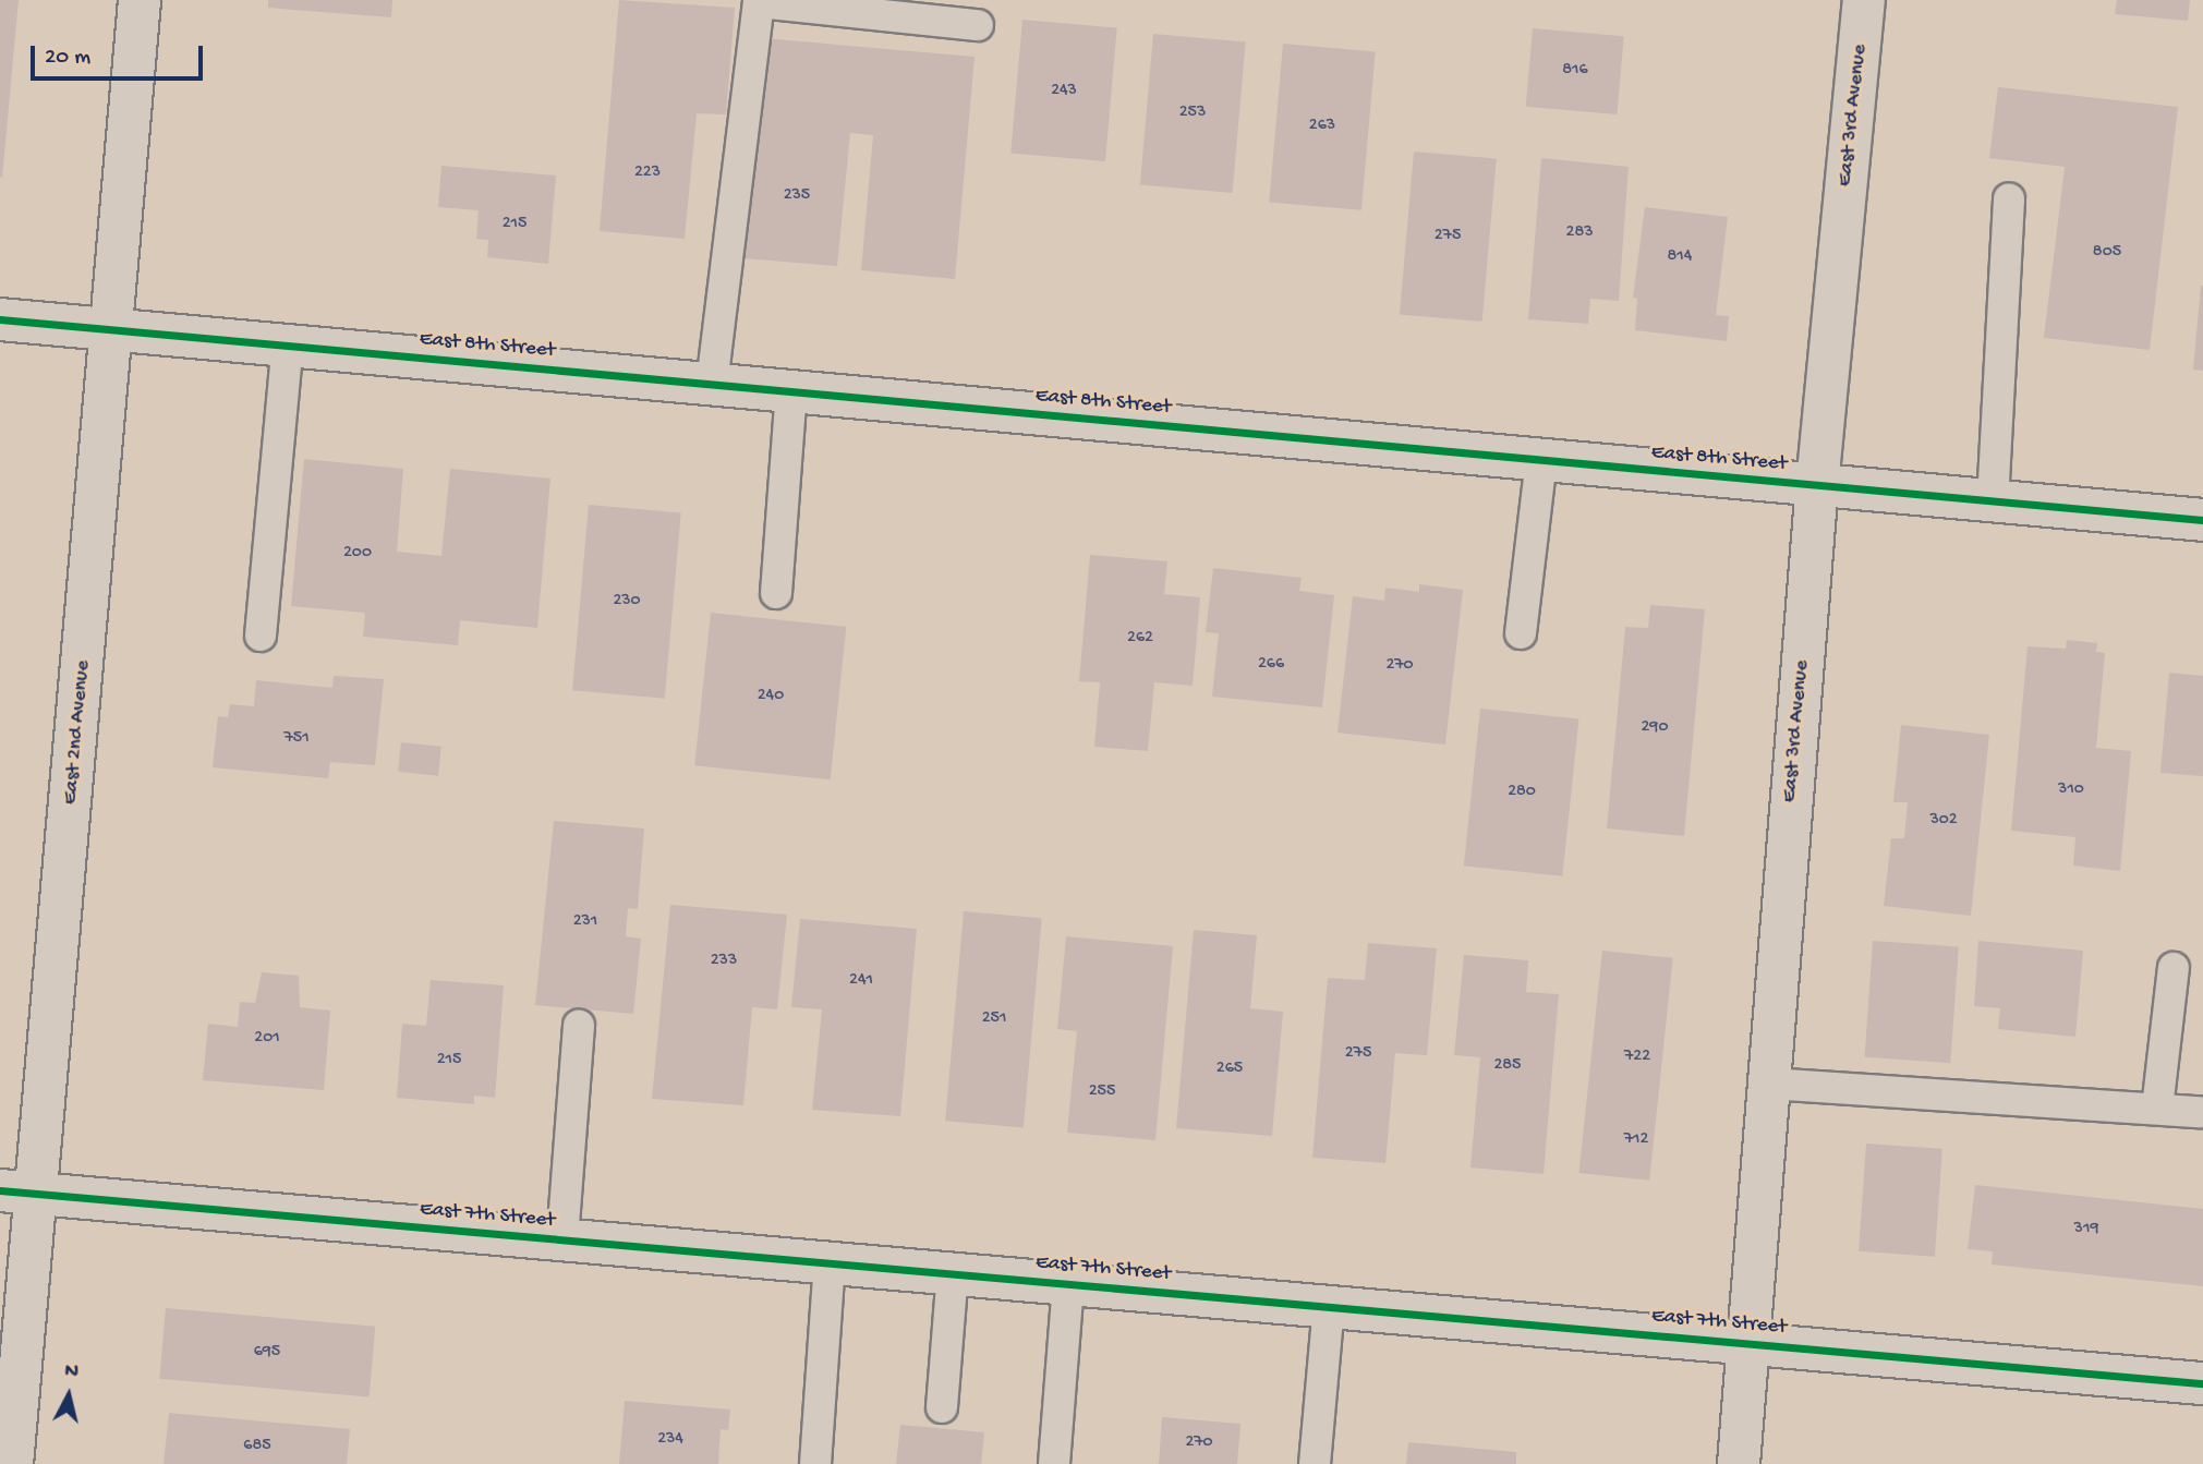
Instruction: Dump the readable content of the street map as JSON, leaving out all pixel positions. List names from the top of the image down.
{
  "streets": {
    "street": [
      "East 3rd Avenue",
      "East 8th Street",
      "East 2nd Avenue",
      "East 7th Street"
    ]
  },
  "crossings": [
    ["East 3rd Avenue", "East 8th Street"],
    ["East 3rd Avenue", "East 7th Street"],
    ["East 8th Street", "East 2nd Avenue"],
    ["East 2nd Avenue", "East 7th Street"]
  ],
  "house_numbers": [
    "816",
    "243",
    "253",
    "263",
    "223",
    "235",
    "215",
    "283",
    "275",
    "805",
    "814",
    "200",
    "230",
    "262",
    "266",
    "270",
    "240",
    "290",
    "751",
    "310",
    "280",
    "302",
    "231",
    "233",
    "241",
    "251",
    "201",
    "275",
    "722",
    "215",
    "285",
    "265",
    "255",
    "712",
    "319",
    "695",
    "234",
    "270",
    "685"
  ],
  "scale_bar": "20 m",
  "north": "top"
}
